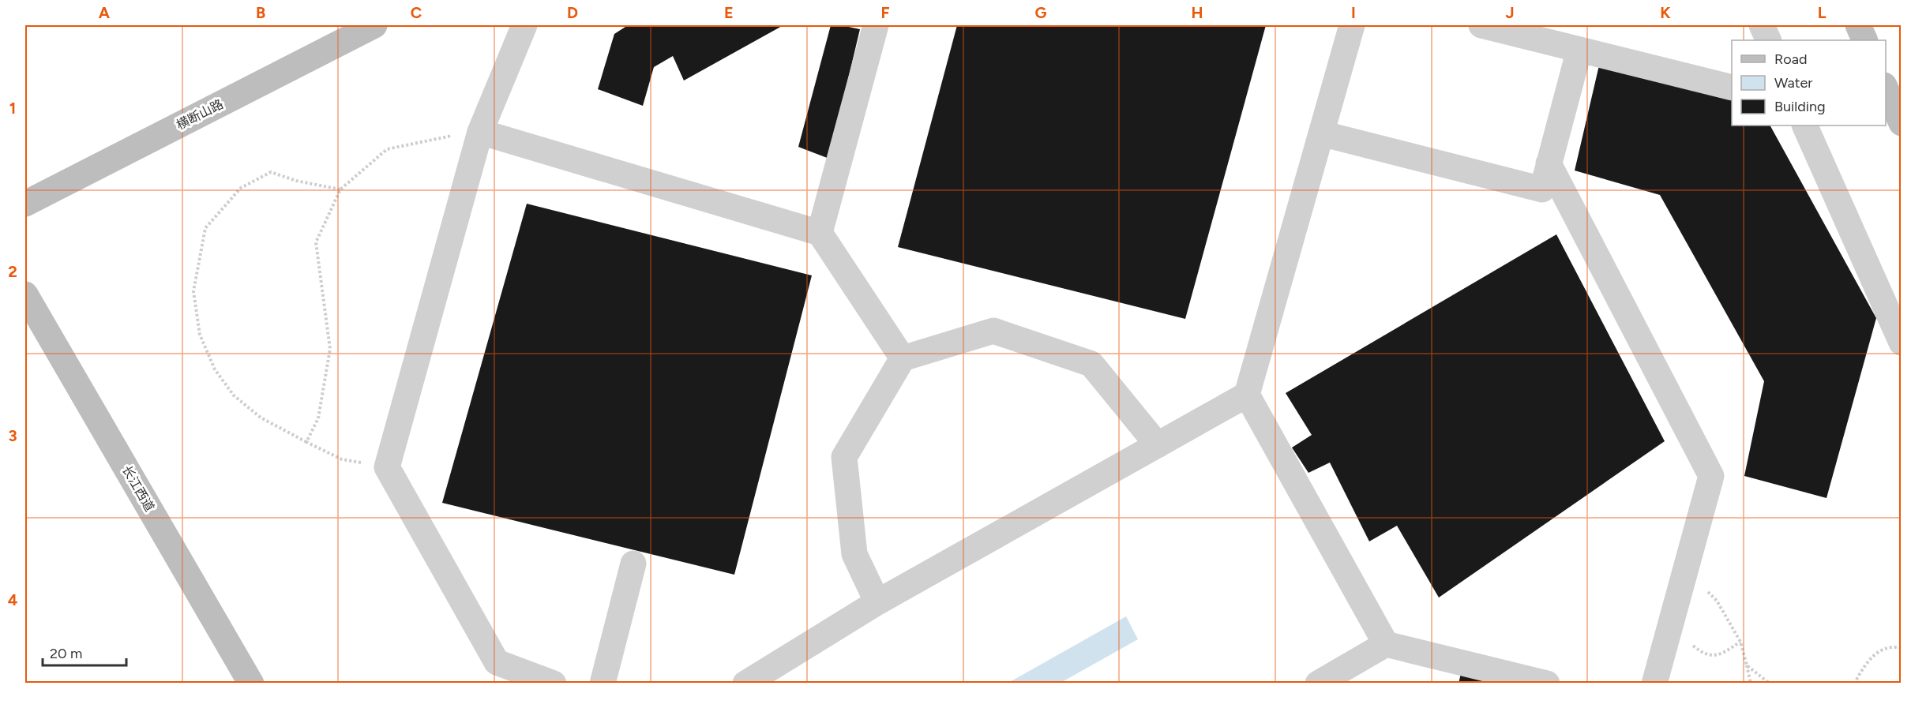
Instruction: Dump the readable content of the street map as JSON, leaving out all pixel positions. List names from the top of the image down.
{
  "streets": {
    "main road": ["横断山路", "长江西道"]
  },
  "legend": ["Road", "Water", "Building"],
  "scale_bar": "20 m",
  "grid": {
    "columns": [
      "A",
      "B",
      "C",
      "D",
      "E",
      "F",
      "G",
      "H",
      "I",
      "J",
      "K",
      "L"
    ],
    "rows": [
      "1",
      "2",
      "3",
      "4"
    ]
  }
}
